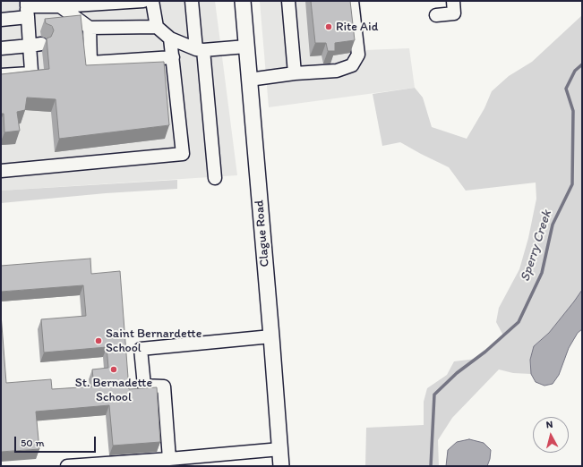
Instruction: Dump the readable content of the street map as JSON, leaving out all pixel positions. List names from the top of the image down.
{
  "streets": {
    "main road": ["Clague Road"]
  },
  "water": ["Sperry Creek"],
  "places": ["Rite Aid", "Saint Bernardette School", "St. Bernadette School"],
  "scale_bar": "50 m",
  "north": "top"
}
